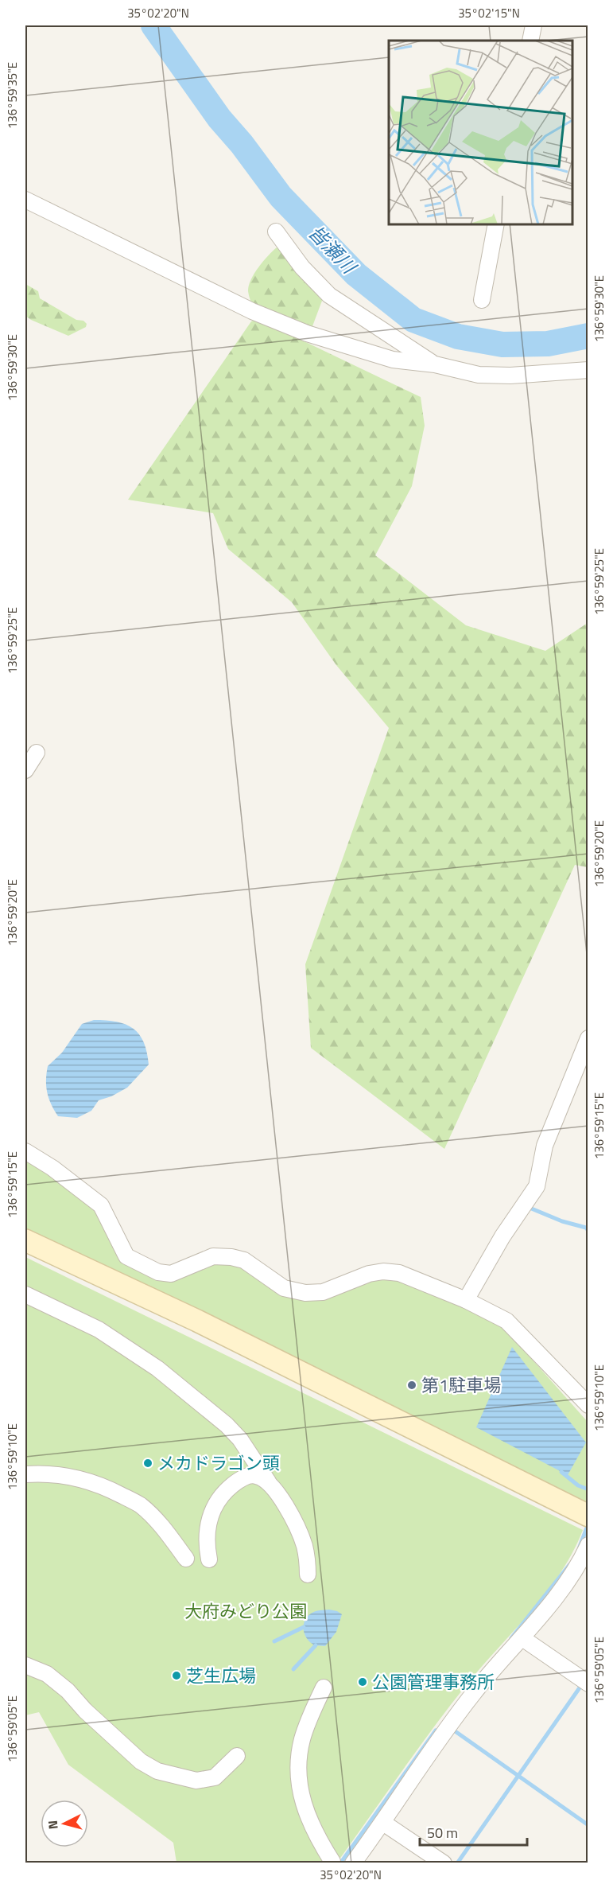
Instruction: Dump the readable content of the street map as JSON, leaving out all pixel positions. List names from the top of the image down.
{
  "water": ["皆瀬川"],
  "parks": ["大府みどり公園"],
  "places": [
    "第1駐車場",
    "メカドラゴン頭",
    "芝生広場",
    "公園管理事務所"
  ],
  "scale_bar": "50 m",
  "north": "left",
  "coordinates": [
    "35°02'20\"N",
    "35°02'15\"N",
    "136°59'35\"E",
    "136°59'30\"E",
    "136°59'25\"E",
    "136°59'20\"E",
    "136°59'15\"E",
    "136°59'10\"E",
    "136°59'05\"E"
  ]
}
